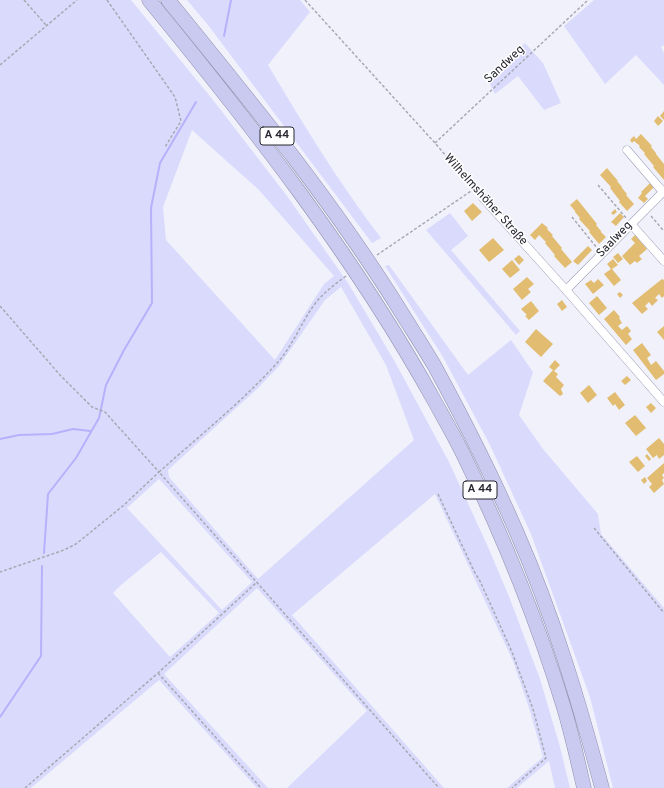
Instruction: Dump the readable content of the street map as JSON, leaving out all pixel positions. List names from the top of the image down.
{
  "streets": {
    "highway": ["A 44"],
    "street": ["Wilhelmshöher Straße", "Saalweg"],
    "path": ["Sandweg"]
  },
  "crossings": [
    ["Sandweg", "Wilhelmshöher Straße"],
    ["Wilhelmshöher Straße", "Saalweg"]
  ]
}
